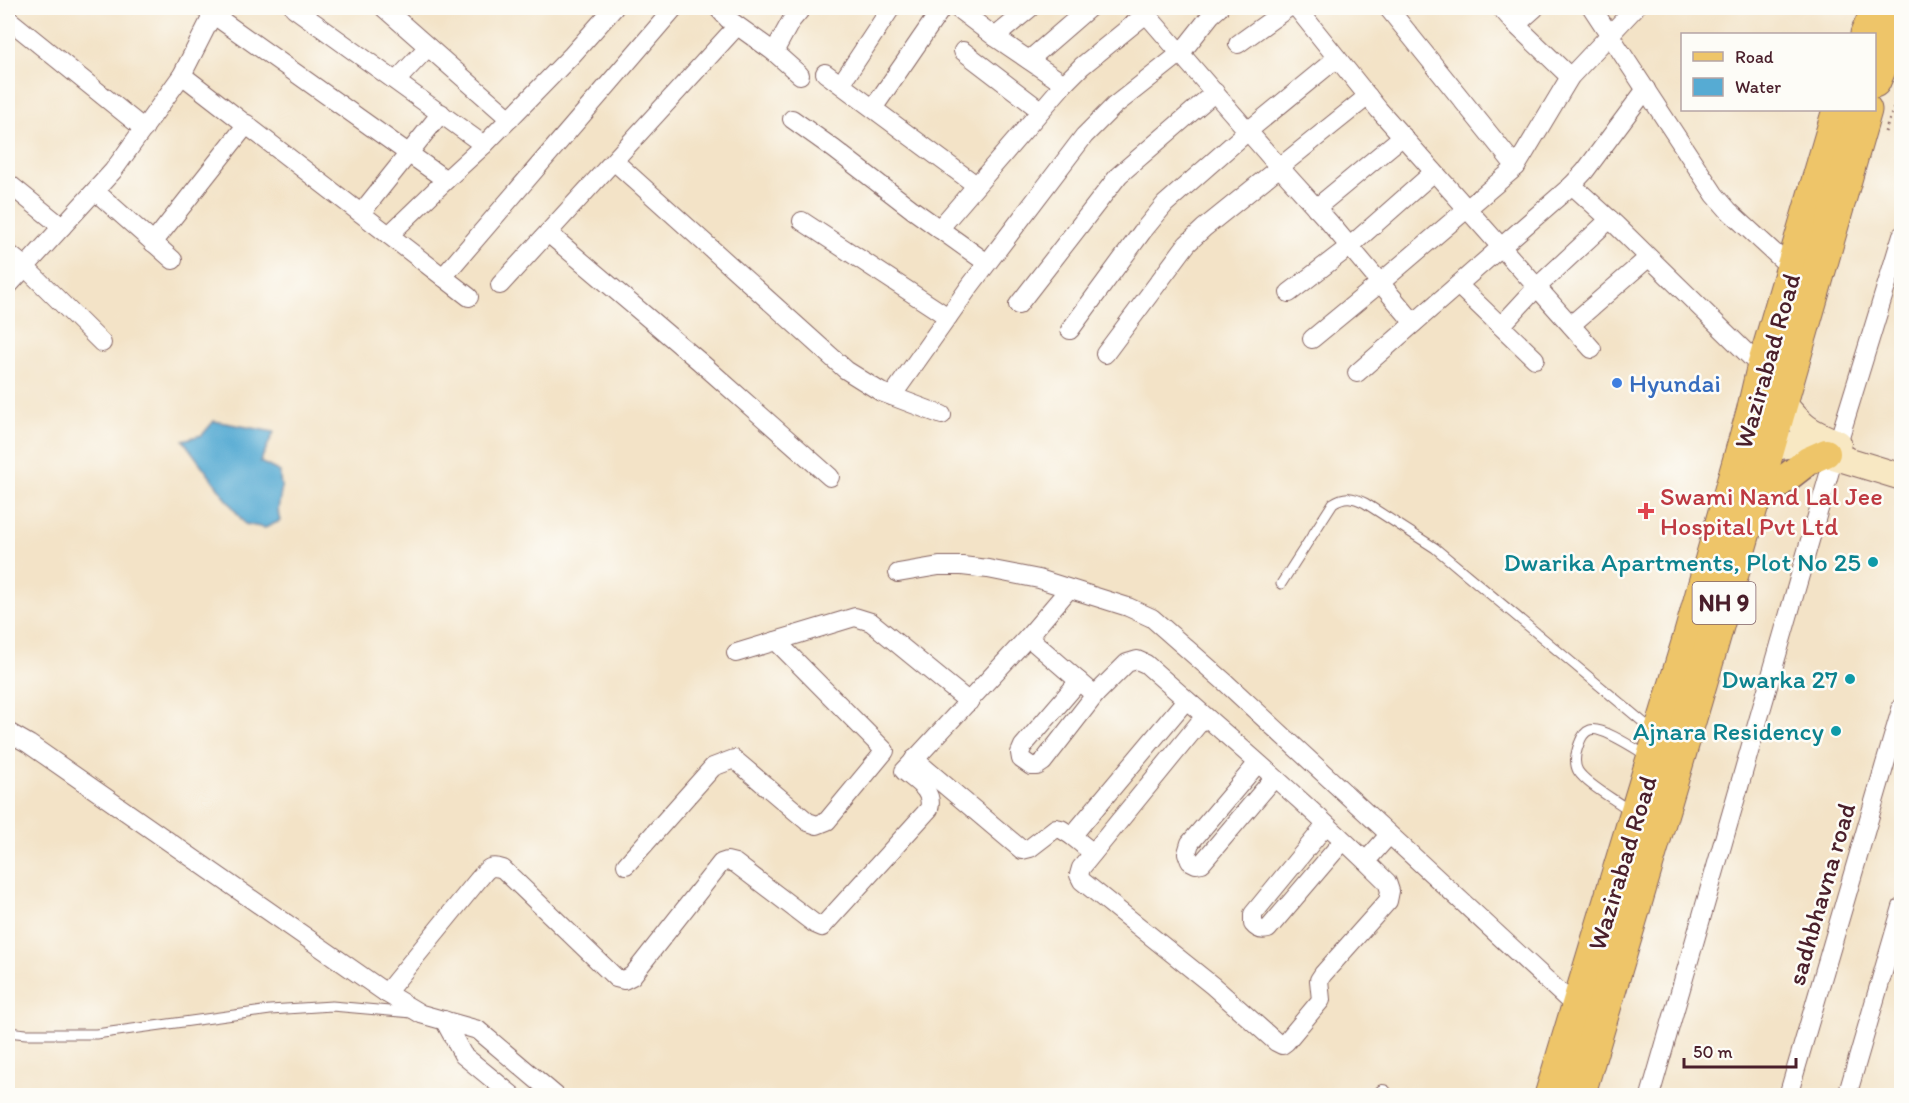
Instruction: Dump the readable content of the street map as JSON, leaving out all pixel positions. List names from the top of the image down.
{
  "streets": {
    "highway": ["Wazirabad Road", "NH 9"],
    "street": ["sadhbhavna road"]
  },
  "places": {
    "other": [
      "Hyundai",
      "Dwarika Apartments, Plot No 25",
      "Dwarka 27",
      "Ajnara Residency"
    ],
    "health": ["Swami Nand Lal Jee Hospital Pvt Ltd"]
  },
  "legend": ["Road", "Water"],
  "scale_bar": "50 m"
}
